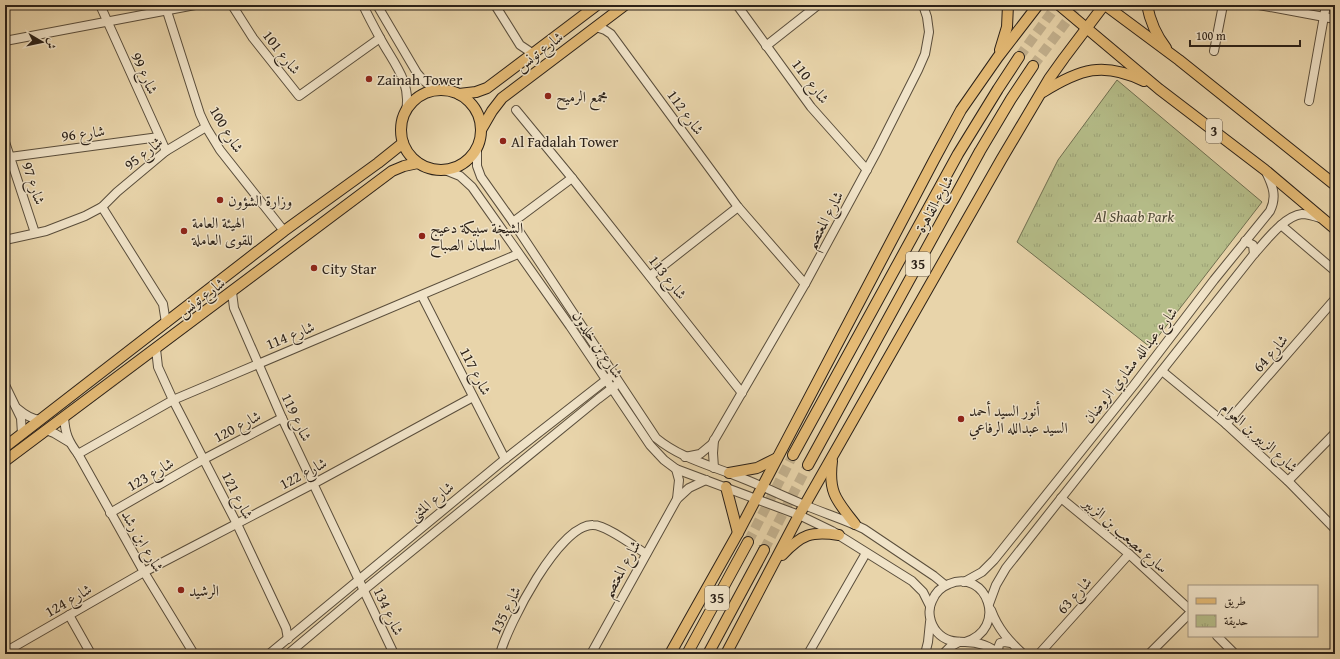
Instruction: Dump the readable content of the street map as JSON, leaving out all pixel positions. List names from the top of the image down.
{
  "streets": {
    "main road": [
      "شارع تونس",
      "3",
      "شارع القاهرة",
      "35"
    ],
    "street": [
      "شارع 101",
      "شارع 99",
      "شارع 110",
      "شارع 112",
      "شارع 100",
      "شارع 96",
      "شارع 95",
      "شارع 97",
      "شارع المعتصم",
      "شارع 113",
      "شارع 114",
      "شارع بن خلدون",
      "شارع 64",
      "شارع عبدالله مشاري الروضان",
      "شارع 117",
      "شارع 119",
      "شارع 120",
      "شارع الزبير بن العوام",
      "شارع 122",
      "شارع 123",
      "شارع 121",
      "شارع المثنى",
      "سارع مصعب بن الزبير",
      "شارع ابن رشد",
      "شارع 63",
      "شارع 124",
      "شارع 135",
      "شارع 134"
    ]
  },
  "crossings": [
    ["شارع تونس", "شارع 112"],
    ["شارع تونس", "شارع 100"],
    ["شارع تونس", "شارع بن خلدون"],
    ["شارع تونس", "شارع 119"],
    ["شارع تونس", "شارع 121"],
    ["شارع تونس", "شارع ابن رشد"],
    ["شارع 99", "شارع 96"],
    ["شارع 99", "شارع 95"],
    ["شارع 110", "شارع المعتصم"],
    ["شارع 112", "شارع المعتصم"],
    ["شارع 100", "شارع 95"],
    ["3", "شارع عبدالله مشاري الروضان"],
    ["شارع 96", "شارع 97"],
    ["شارع 95", "شارع 97"],
    ["شارع المعتصم", "شارع 113"],
    ["شارع المعتصم", "شارع بن خلدون"],
    ["شارع المعتصم", "شارع 135"],
    ["شارع 114", "شارع بن خلدون"],
    ["شارع 114", "شارع 117"],
    ["شارع 114", "شارع 119"],
    ["شارع 114", "شارع 121"],
    ["شارع 114", "شارع ابن رشد"],
    ["شارع بن خلدون", "شارع عبدالله مشاري الروضان"],
    ["شارع بن خلدون", "شارع المثنى"],
    ["شارع 64", "شارع الزبير بن العوام"],
    ["شارع عبدالله مشاري الروضان", "شارع الزبير بن العوام"],
    ["شارع عبدالله مشاري الروضان", "سارع مصعب بن الزبير"],
    ["شارع 117", "شارع 122"],
    ["شارع 117", "شارع المثنى"],
    ["شارع 119", "شارع 120"],
    ["شارع 119", "شارع 122"],
    ["شارع 119", "شارع المثنى"],
    ["شارع 119", "شارع 134"],
    ["شارع 120", "شارع 123"],
    ["شارع 120", "شارع 121"],
    ["شارع 122", "شارع 121"],
    ["شارع 122", "شارع ابن رشد"],
    ["شارع 122", "شارع 124"],
    ["شارع 123", "شارع 121"],
    ["شارع 123", "شارع ابن رشد"],
    ["شارع 121", "شارع المثنى"],
    ["شارع المثنى", "شارع 134"],
    ["سارع مصعب بن الزبير", "شارع 63"],
    ["شارع ابن رشد", "شارع 124"]
  ],
  "parks": ["Al Shaab Park"],
  "places": [
    "Zainah Tower",
    "مجمع الرميح",
    "Al Fadalah Tower",
    "وزارة الشؤون",
    "الهيئة العامة للقوى العاملة",
    "الشيخة سبيكة دعيج السلمان الصباح",
    "City Star",
    "أنور السيد أحمد السيد عبدالله الرفاعي",
    "الرشيد"
  ],
  "legend": ["طريق", "حديقة"],
  "scale_bar": "100 m",
  "north": "right"
}
